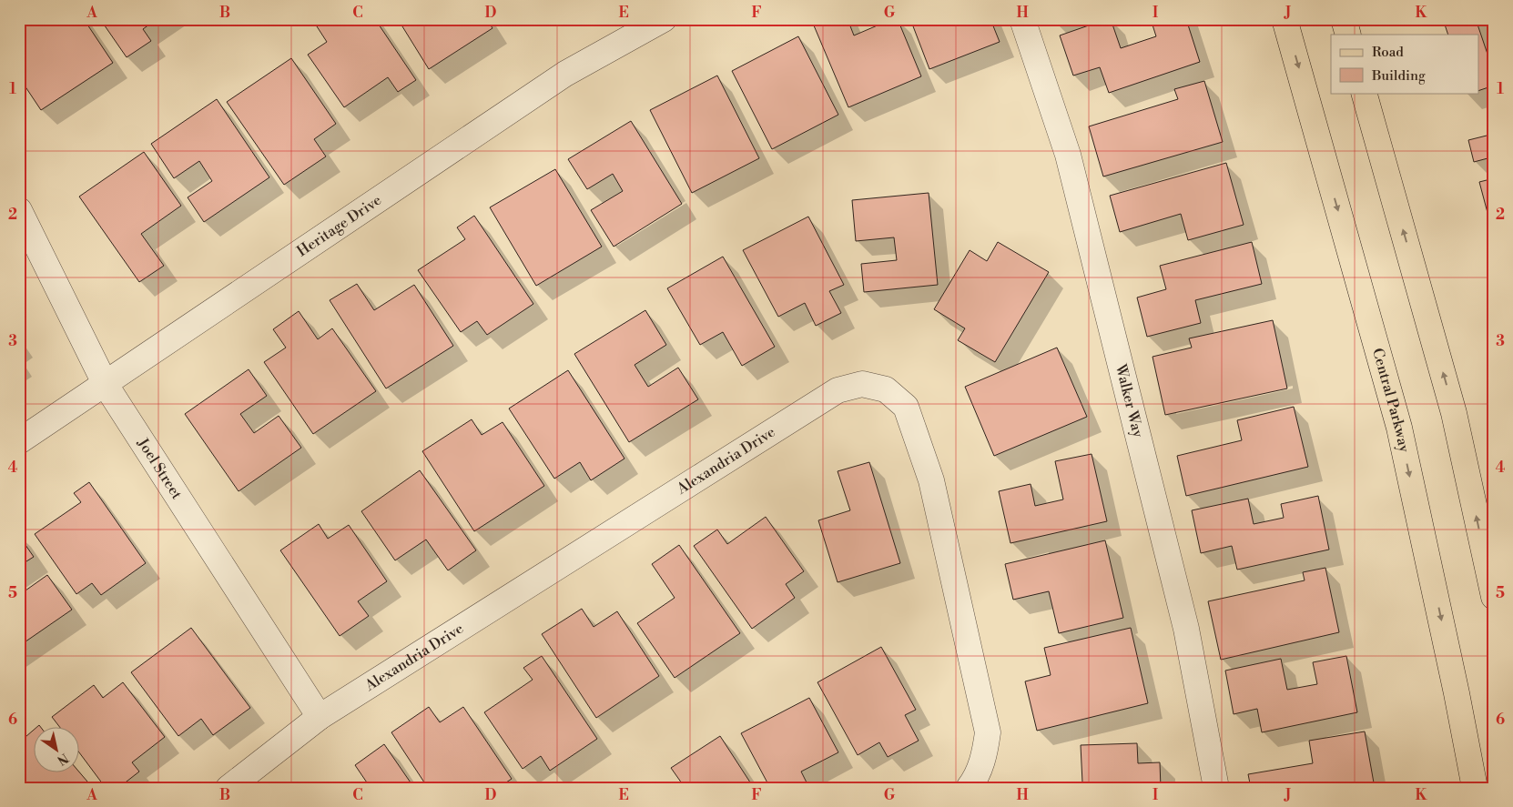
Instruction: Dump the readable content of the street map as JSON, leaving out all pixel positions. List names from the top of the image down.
{
  "streets": {
    "main road": ["Central Parkway"],
    "street": [
      "Heritage Drive",
      "Walker Way",
      "Alexandria Drive",
      "Joel Street"
    ]
  },
  "crossings": [
    ["Heritage Drive", "Joel Street"],
    ["Alexandria Drive", "Joel Street"]
  ],
  "legend": ["Road", "Building"],
  "north": "bottom right",
  "grid": {
    "columns": [
      "A",
      "B",
      "C",
      "D",
      "E",
      "F",
      "G",
      "H",
      "I",
      "J",
      "K"
    ],
    "rows": [
      "1",
      "2",
      "3",
      "4",
      "5",
      "6"
    ]
  }
}
